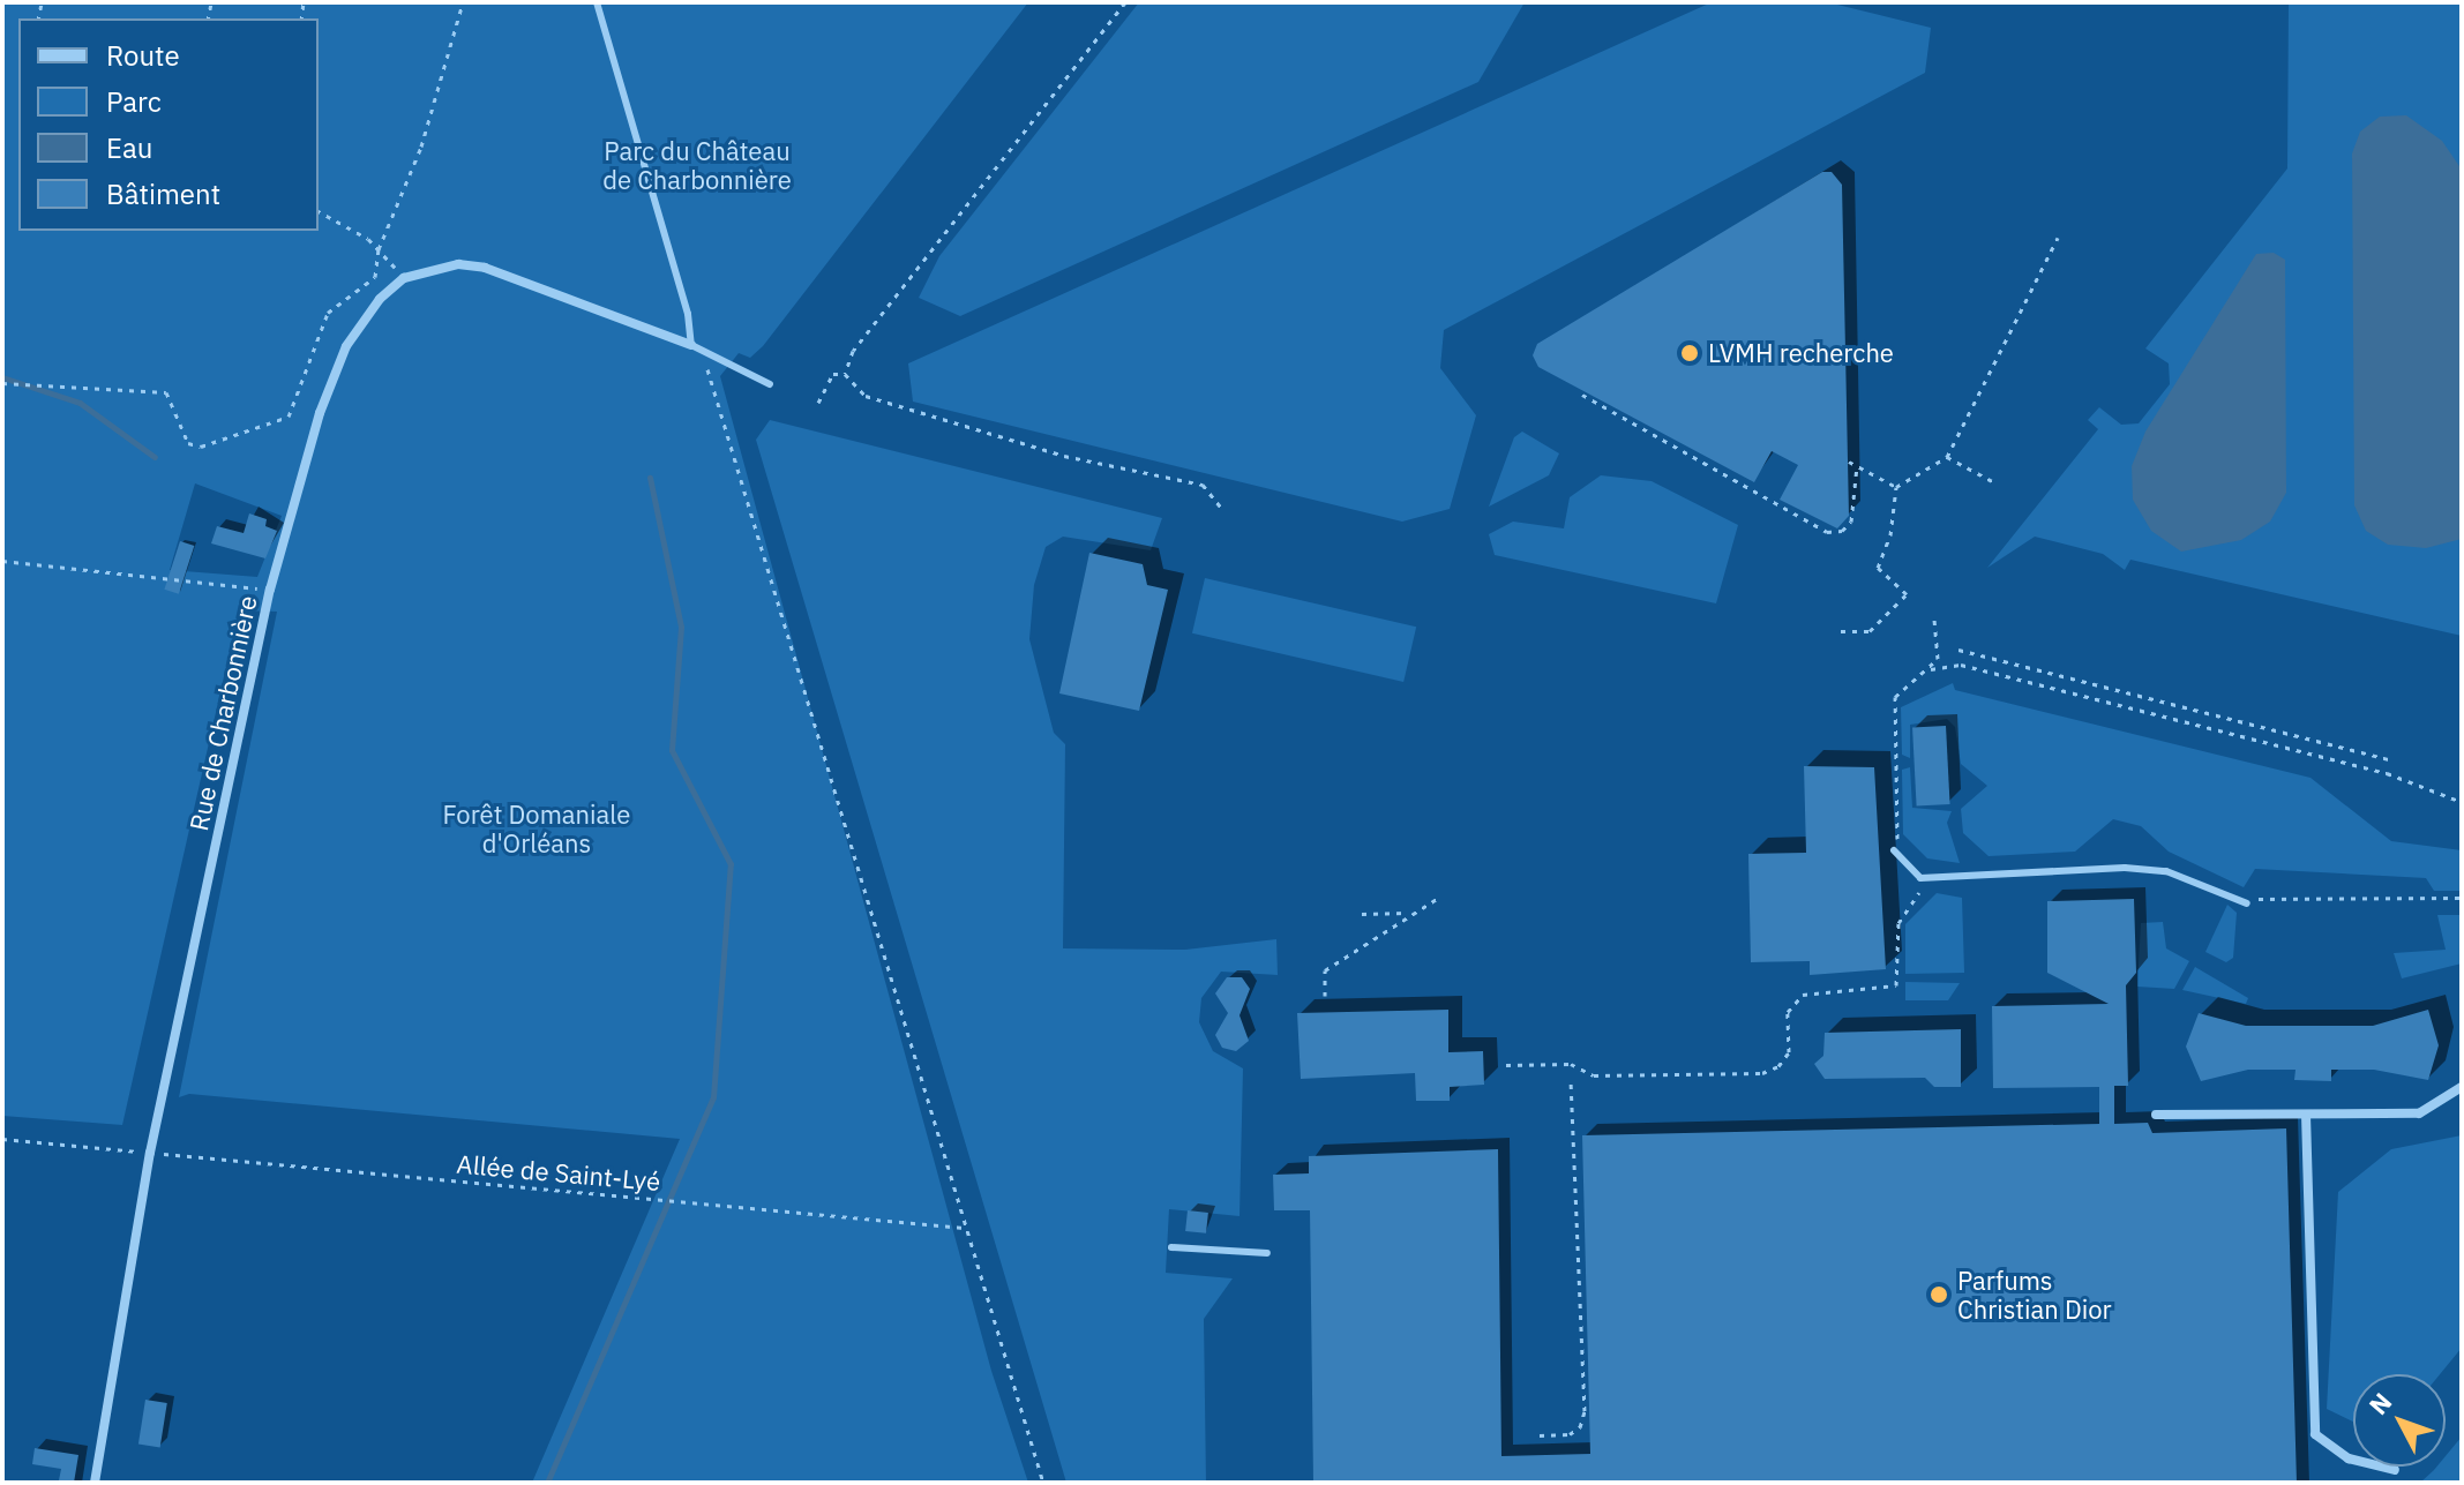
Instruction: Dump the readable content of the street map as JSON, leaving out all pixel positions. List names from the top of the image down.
{
  "streets": {
    "street": ["Rue de Charbonnière"],
    "path": ["Allée de Saint-Lyé"]
  },
  "crossings": [
    ["Rue de Charbonnière", "Allée de Saint-Lyé"]
  ],
  "parks": ["Parc du Château de Charbonnière", "Forêt Domaniale d'Orléans"],
  "places": ["LVMH recherche", "Parfums Christian Dior"],
  "legend": [
    "Route",
    "Parc",
    "Eau",
    "Bâtiment"
  ],
  "north": "top left"
}
